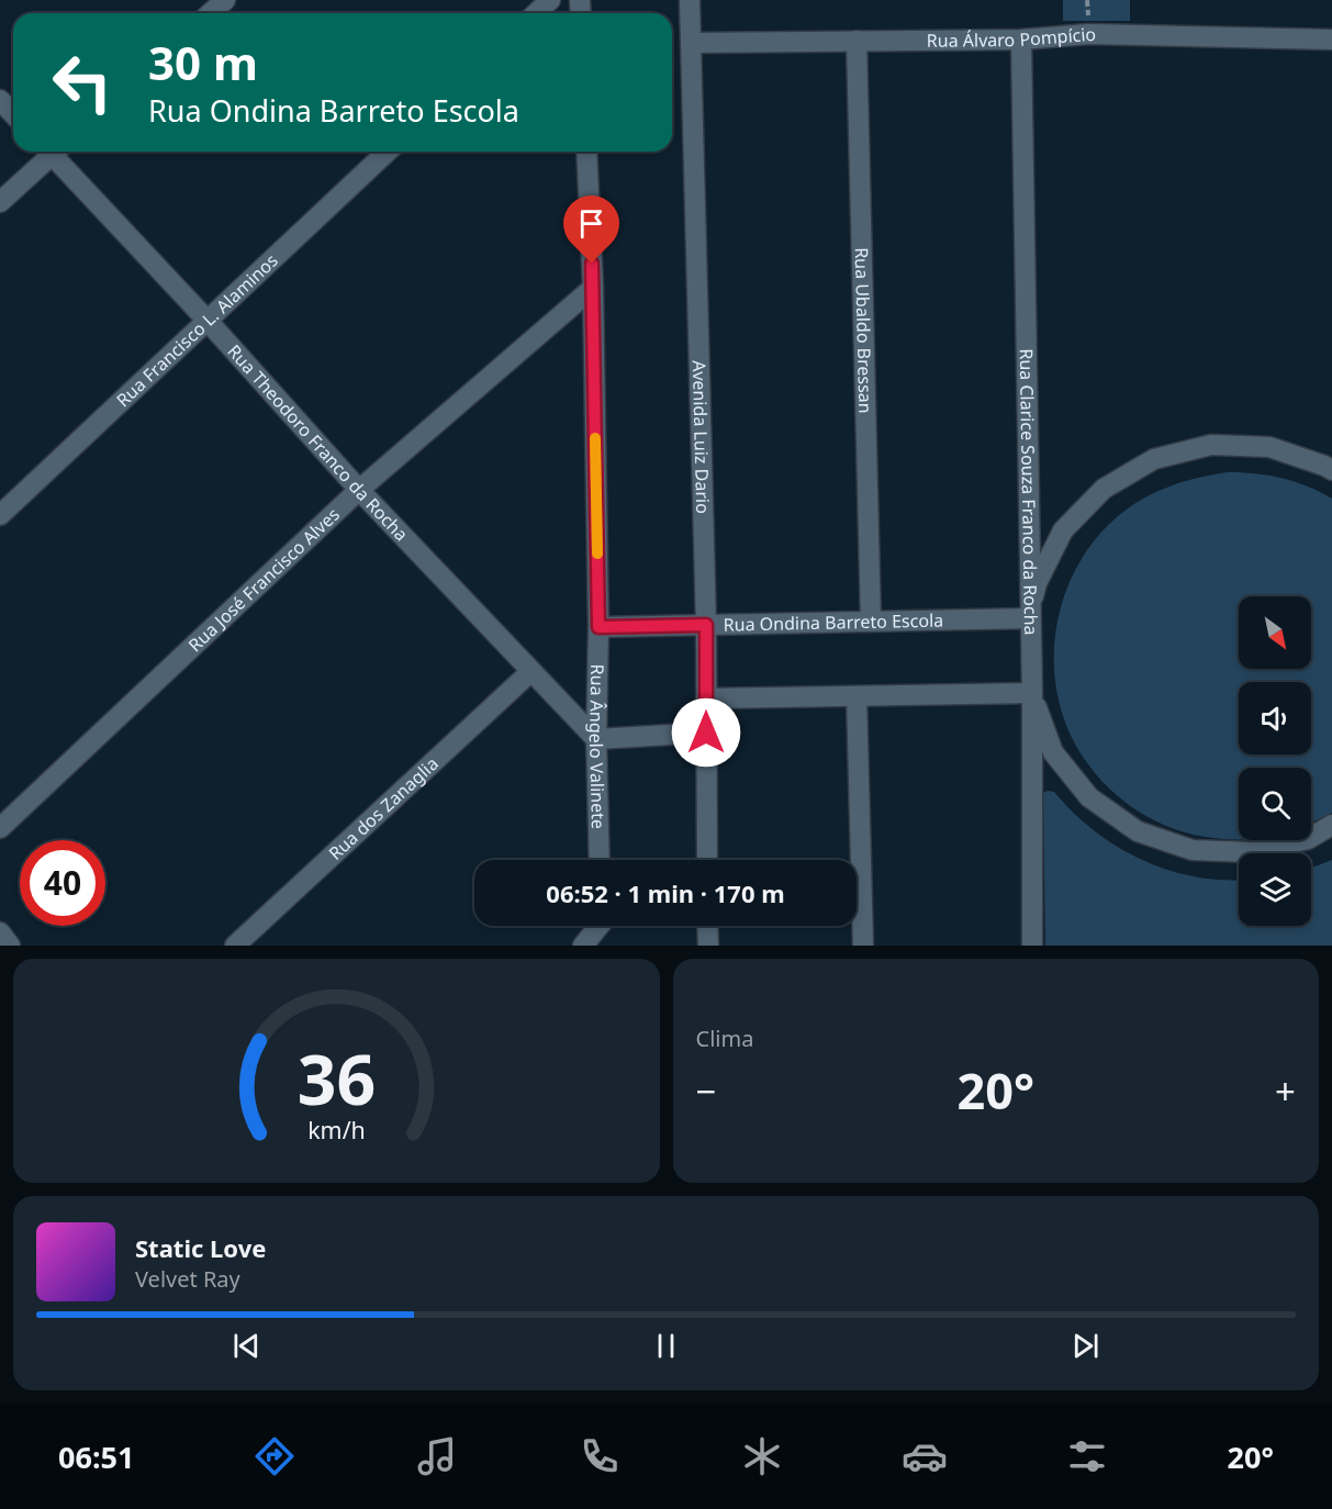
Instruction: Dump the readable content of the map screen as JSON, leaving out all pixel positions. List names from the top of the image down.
{
  "streets": {
    "street": [
      "Rua Álvaro Pompício",
      "Rua Francisco L. Alaminos",
      "Rua Ubaldo Bressan",
      "Avenida Luiz Dario",
      "Rua Theodoro Franco da Rocha",
      "Rua Clarice Souza Franco da Rocha",
      "Rua José Francisco Alves",
      "Rua Ondina Barreto Escola",
      "Rua Ângelo Valinete",
      "Rua dos Zanaglia"
    ]
  },
  "crossings": [
    ["Rua Álvaro Pompício", "Rua Ubaldo Bressan"],
    ["Rua Álvaro Pompício", "Avenida Luiz Dario"],
    ["Rua Álvaro Pompício", "Rua Clarice Souza Franco da Rocha"],
    ["Rua Francisco L. Alaminos", "Rua Theodoro Franco da Rocha"],
    ["Rua Ubaldo Bressan", "Rua Ondina Barreto Escola"],
    ["Avenida Luiz Dario", "Rua Ondina Barreto Escola"],
    ["Rua Theodoro Franco da Rocha", "Rua José Francisco Alves"],
    ["Rua Theodoro Franco da Rocha", "Rua Ângelo Valinete"],
    ["Rua Theodoro Franco da Rocha", "Rua dos Zanaglia"],
    ["Rua Clarice Souza Franco da Rocha", "Rua Ondina Barreto Escola"],
    ["Rua José Francisco Alves", "Rua Ângelo Valinete"],
    ["Rua Ondina Barreto Escola", "Rua Ângelo Valinete"]
  ],
  "north": "bottom right",
  "page": {
    "turn": ["30 m", "Rua Ondina Barreto Escola"],
    "limit": "40",
    "trip": "06:52 · 1 min · 170 m",
    "tile": "Clima",
    "heat": ["−", "20°", "+"],
    "song": ["Static Love", "Velvet Ray"],
    "tabs": ["06:51", "20°"],
    "gauge": ["36", "km/h"]
  }
}
